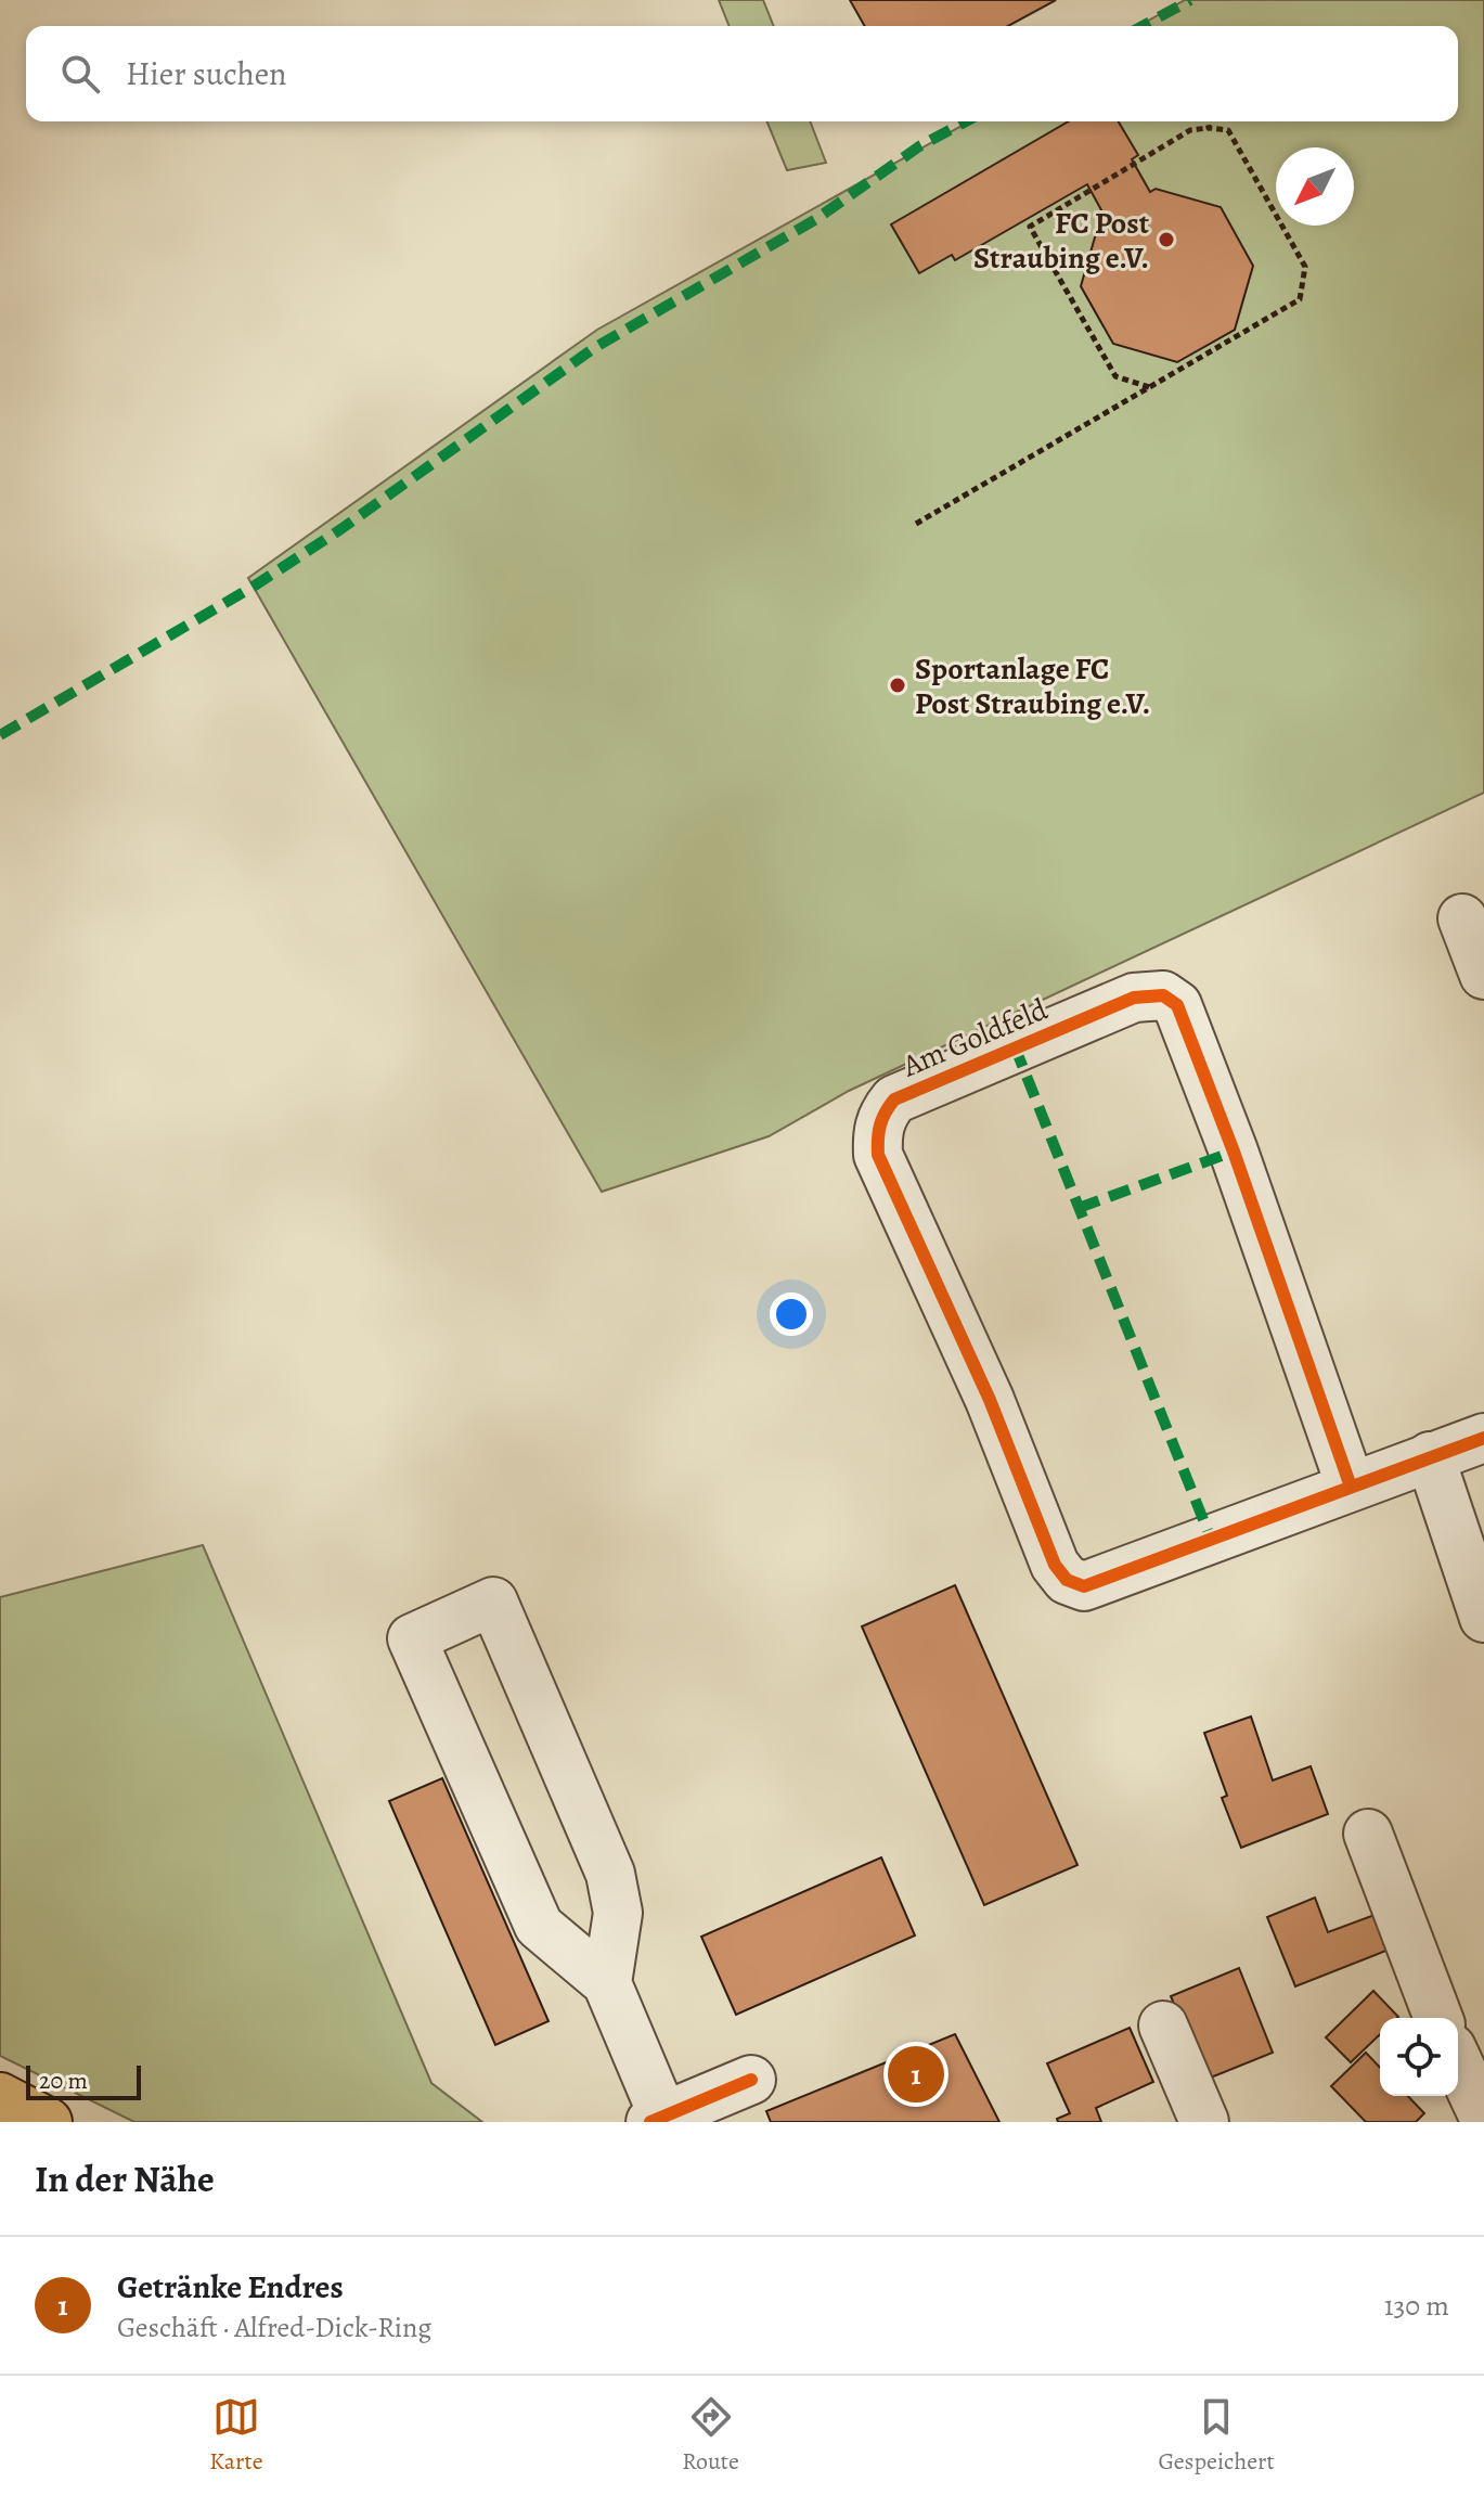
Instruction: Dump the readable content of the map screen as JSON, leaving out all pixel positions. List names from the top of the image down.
{
  "streets": {
    "street": ["Am Goldfeld"]
  },
  "places": ["FC Post Straubing e.V.", "Sportanlage FC Post Straubing e.V."],
  "scale_bar": "20 m",
  "north": "bottom left",
  "page": {
    "search": "Hier suchen",
    "pins": "1",
    "scale": "20 m",
    "heading": "In der Nähe",
    "list": [
      {
        "mark": "1",
        "name": "Getränke Endres",
        "note": "Geschäft · Alfred-Dick-Ring",
        "value": "130 m"
      }
    ],
    "nav": ["Karte", "Route", "Gespeichert"]
  }
}
